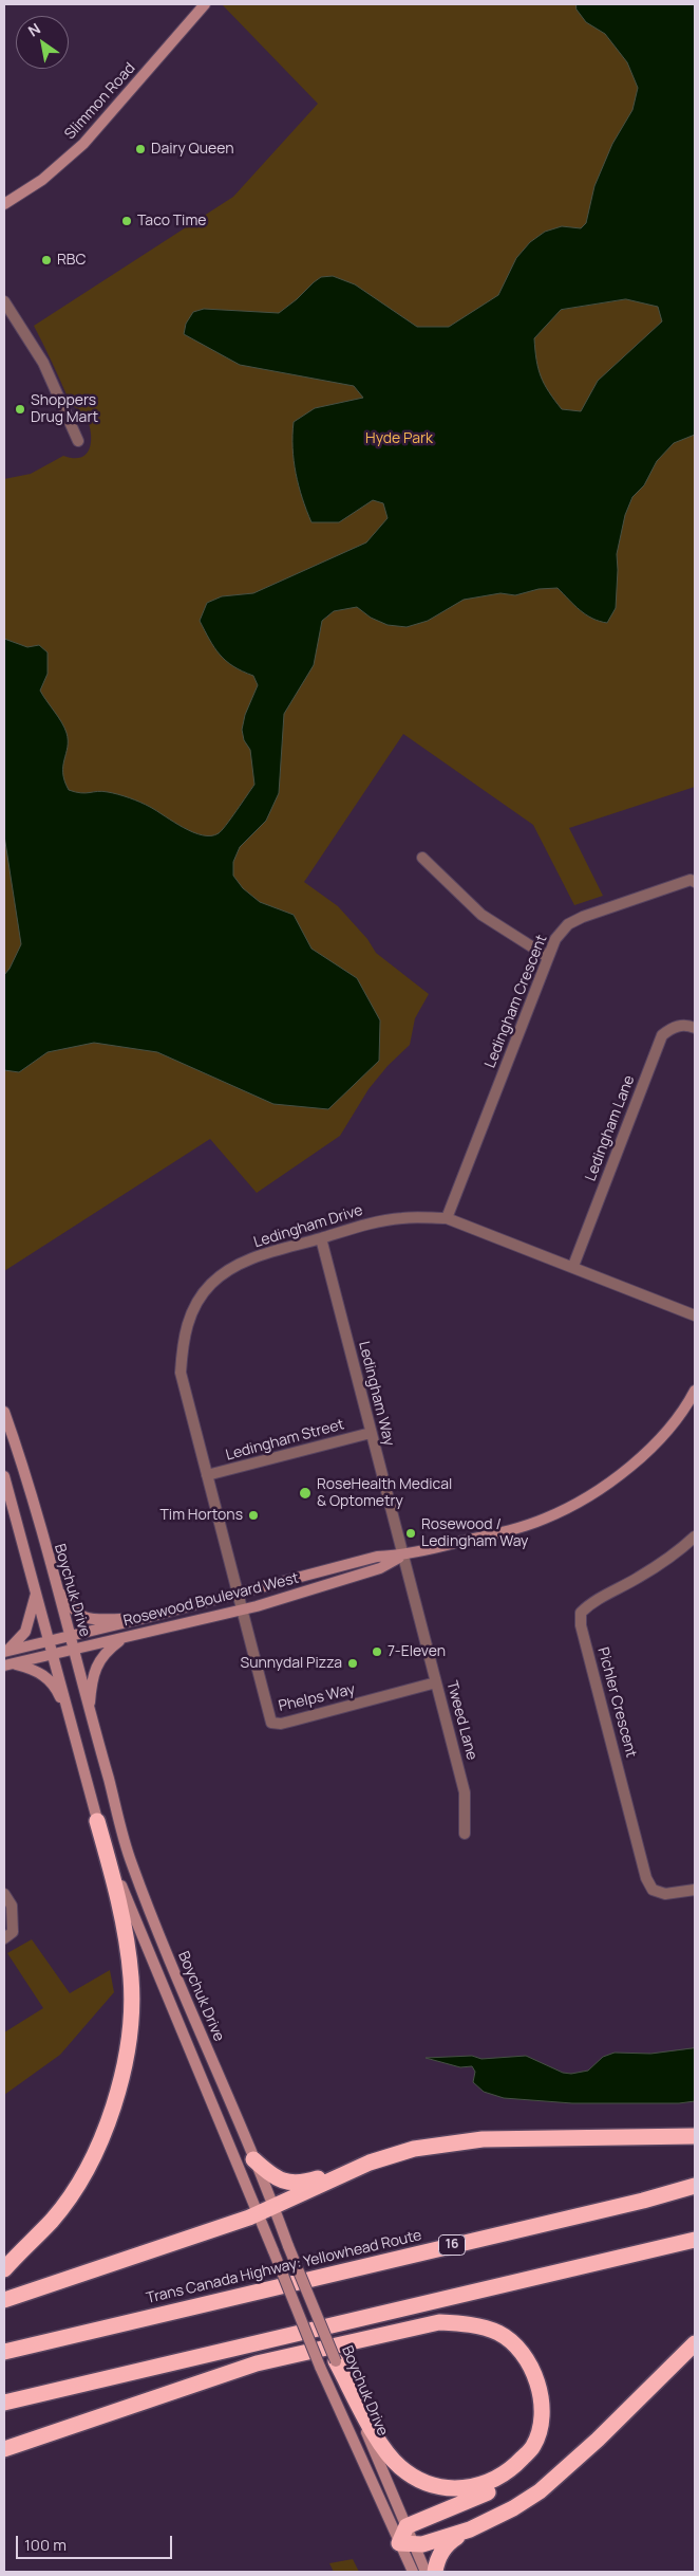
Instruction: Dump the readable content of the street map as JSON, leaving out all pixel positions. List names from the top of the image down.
{
  "streets": {
    "highway": ["16", "Trans Canada Highway: Yellowhead Route"],
    "main road": ["Slimmon Road", "Boychuk Drive", "Rosewood Boulevard West"],
    "street": [
      "Ledingham Crescent",
      "Ledingham Lane",
      "Ledingham Drive",
      "Ledingham Way",
      "Ledingham Street",
      "Phelps Way",
      "Pichler Crescent",
      "Tweed Lane"
    ]
  },
  "crossings": [
    ["Ledingham Crescent", "Ledingham Drive"],
    ["Ledingham Lane", "Ledingham Drive"],
    ["Ledingham Drive", "Ledingham Way"],
    ["Ledingham Drive", "Ledingham Street"],
    ["Ledingham Drive", "Rosewood Boulevard West"],
    ["Ledingham Drive", "Phelps Way"],
    ["Ledingham Way", "Ledingham Street"],
    ["Ledingham Way", "Rosewood Boulevard West"],
    ["Ledingham Way", "Tweed Lane"],
    ["Boychuk Drive", "Rosewood Boulevard West"],
    ["Rosewood Boulevard West", "Phelps Way"],
    ["Rosewood Boulevard West", "Tweed Lane"],
    ["Phelps Way", "Tweed Lane"]
  ],
  "parks": ["Hyde Park"],
  "places": [
    "Dairy Queen",
    "Taco Time",
    "RBC",
    "Shoppers Drug Mart",
    "RoseHealth Medical & Optometry",
    "Tim Hortons",
    "Rosewood / Ledingham Way",
    "7-Eleven",
    "Sunnydal Pizza"
  ],
  "scale_bar": "100 m",
  "north": "top left"
}
